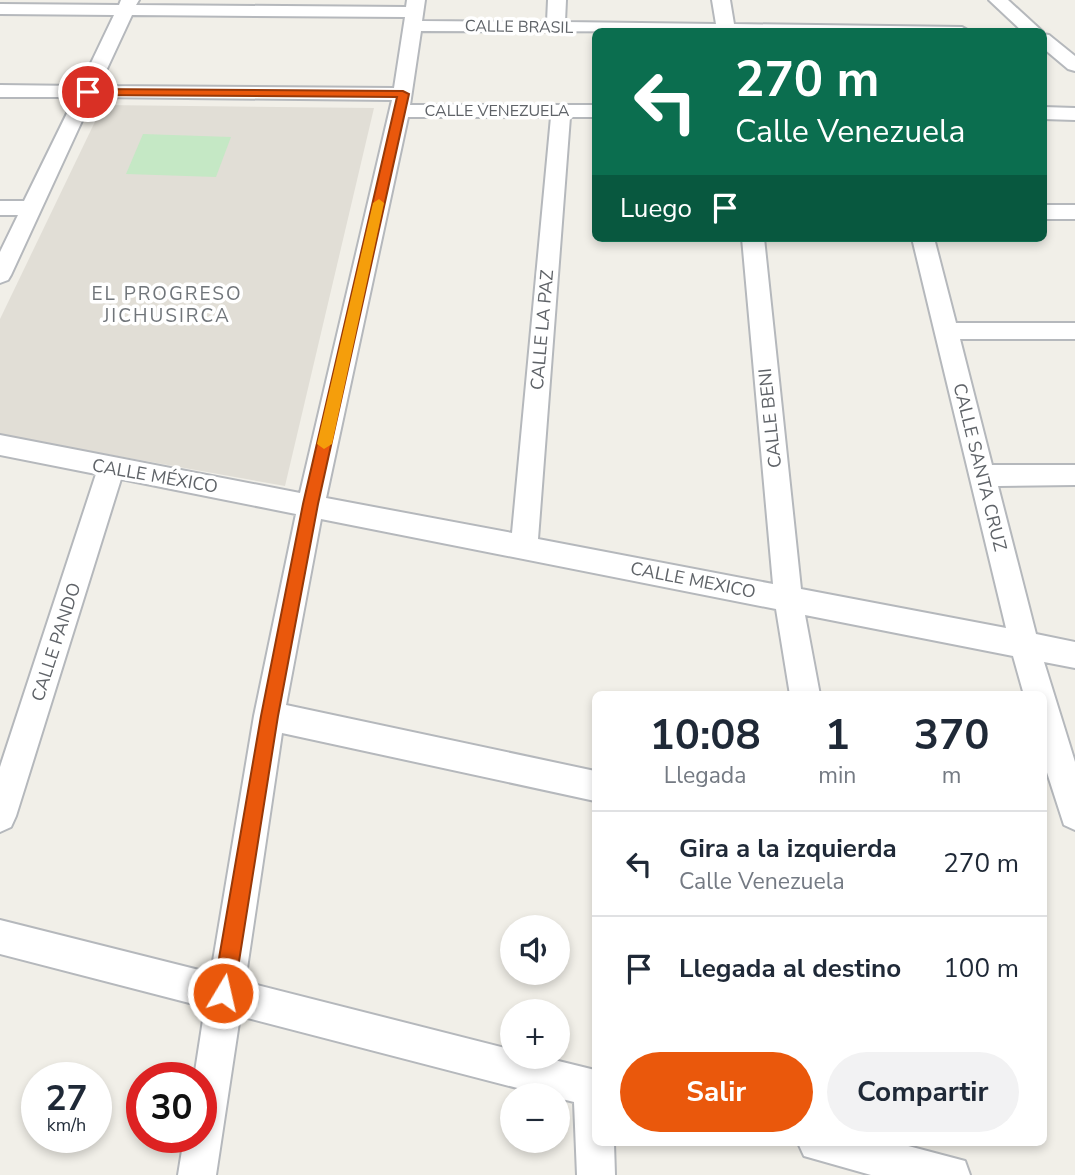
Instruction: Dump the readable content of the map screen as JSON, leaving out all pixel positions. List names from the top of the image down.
{
  "streets": {
    "street": [
      "CALLE BRASIL",
      "CALLE VENEZUELA",
      "CALLE LA PAZ",
      "CALLE BENI",
      "CALLE SANTA CRUZ",
      "CALLE MÉXICO",
      "CALLE MEXICO",
      "CALLE PANDO"
    ]
  },
  "crossings": [
    ["CALLE VENEZUELA", "CALLE LA PAZ"],
    ["CALLE LA PAZ", "CALLE MEXICO"],
    ["CALLE BENI", "CALLE MEXICO"],
    ["CALLE SANTA CRUZ", "CALLE MEXICO"],
    ["CALLE MÉXICO", "CALLE MEXICO"],
    ["CALLE MÉXICO", "CALLE PANDO"]
  ],
  "districts": ["EL PROGRESO JICHUSIRCA"],
  "page": {
    "turn": ["270 m", "Calle Venezuela"],
    "then": "Luego",
    "eta": [
      "10:08",
      "Llegada",
      "1",
      "min",
      "370",
      "m"
    ],
    "list": [
      {
        "name": "Gira a la izquierda",
        "note": "Calle Venezuela",
        "value": "270 m"
      },
      {
        "name": "Llegada al destino",
        "value": "100 m"
      }
    ],
    "map_buttons": ["+", "−"],
    "buttons": ["Salir", "Compartir"],
    "speed": "27 km/h",
    "limit": "30"
  }
}
